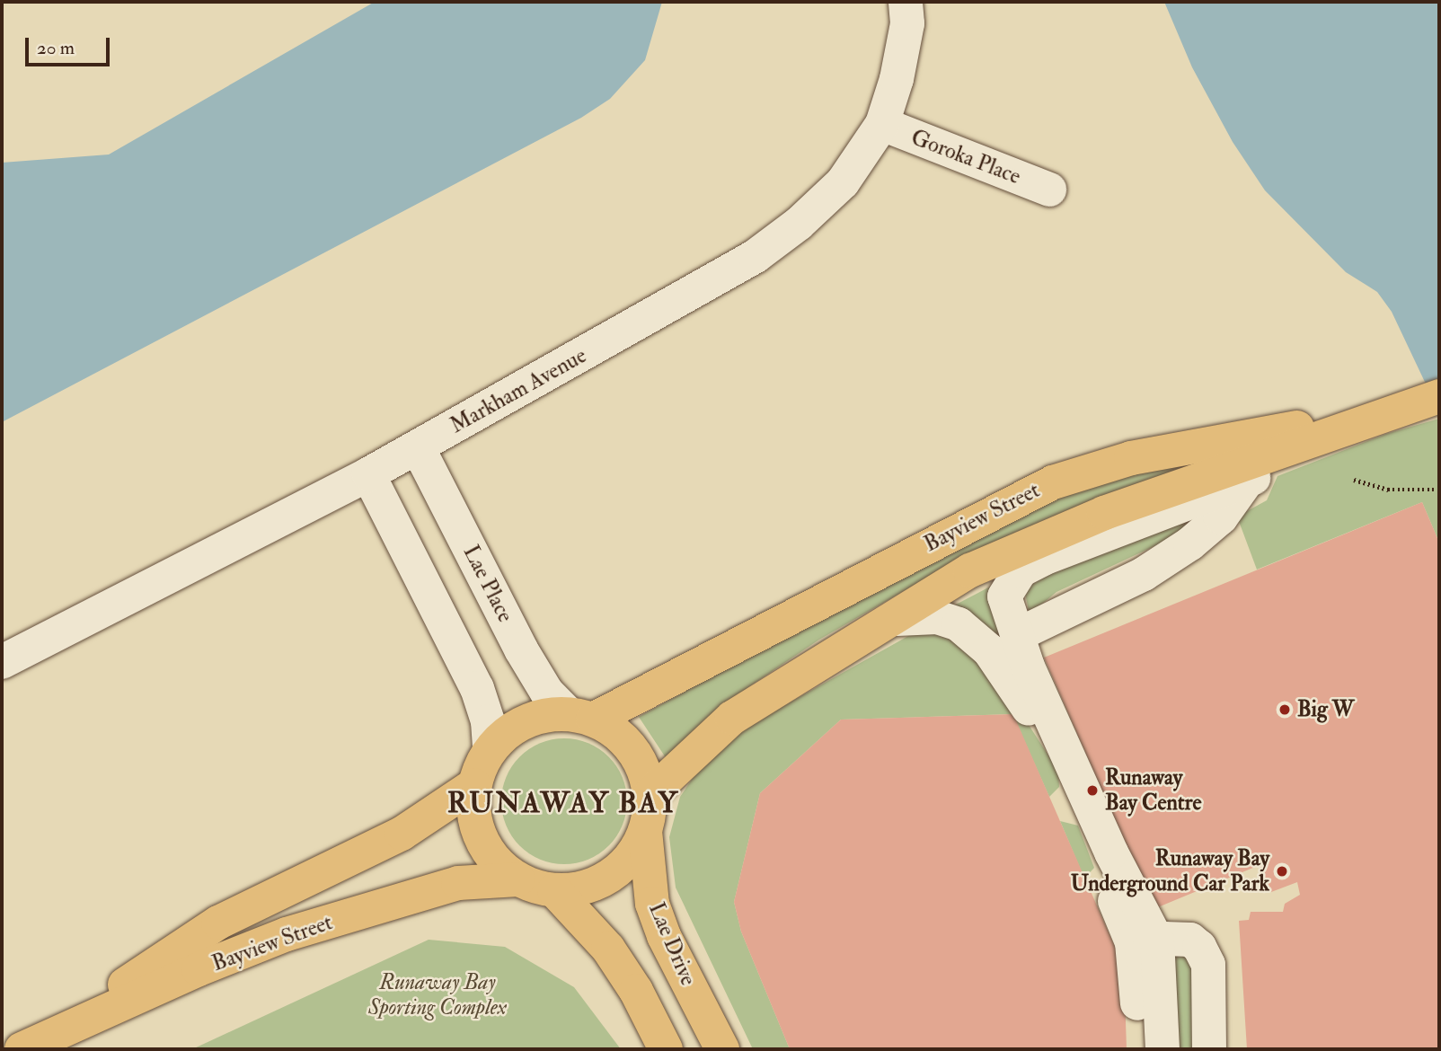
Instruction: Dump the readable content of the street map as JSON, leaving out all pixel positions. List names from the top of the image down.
{
  "streets": {
    "main road": ["Bayview Street", "Lae Drive"],
    "street": ["Goroka Place", "Markham Avenue", "Lae Place"]
  },
  "crossings": [
    ["Goroka Place", "Markham Avenue"],
    ["Markham Avenue", "Lae Place"],
    ["Bayview Street", "Lae Place"],
    ["Bayview Street", "Lae Drive"],
    ["Lae Place", "Lae Drive"]
  ],
  "districts": ["RUNAWAY BAY"],
  "parks": ["Runaway Bay Sporting Complex"],
  "places": ["Big W", "Runaway Bay Centre", "Runaway Bay Underground Car Park"],
  "scale_bar": "20 m"
}
